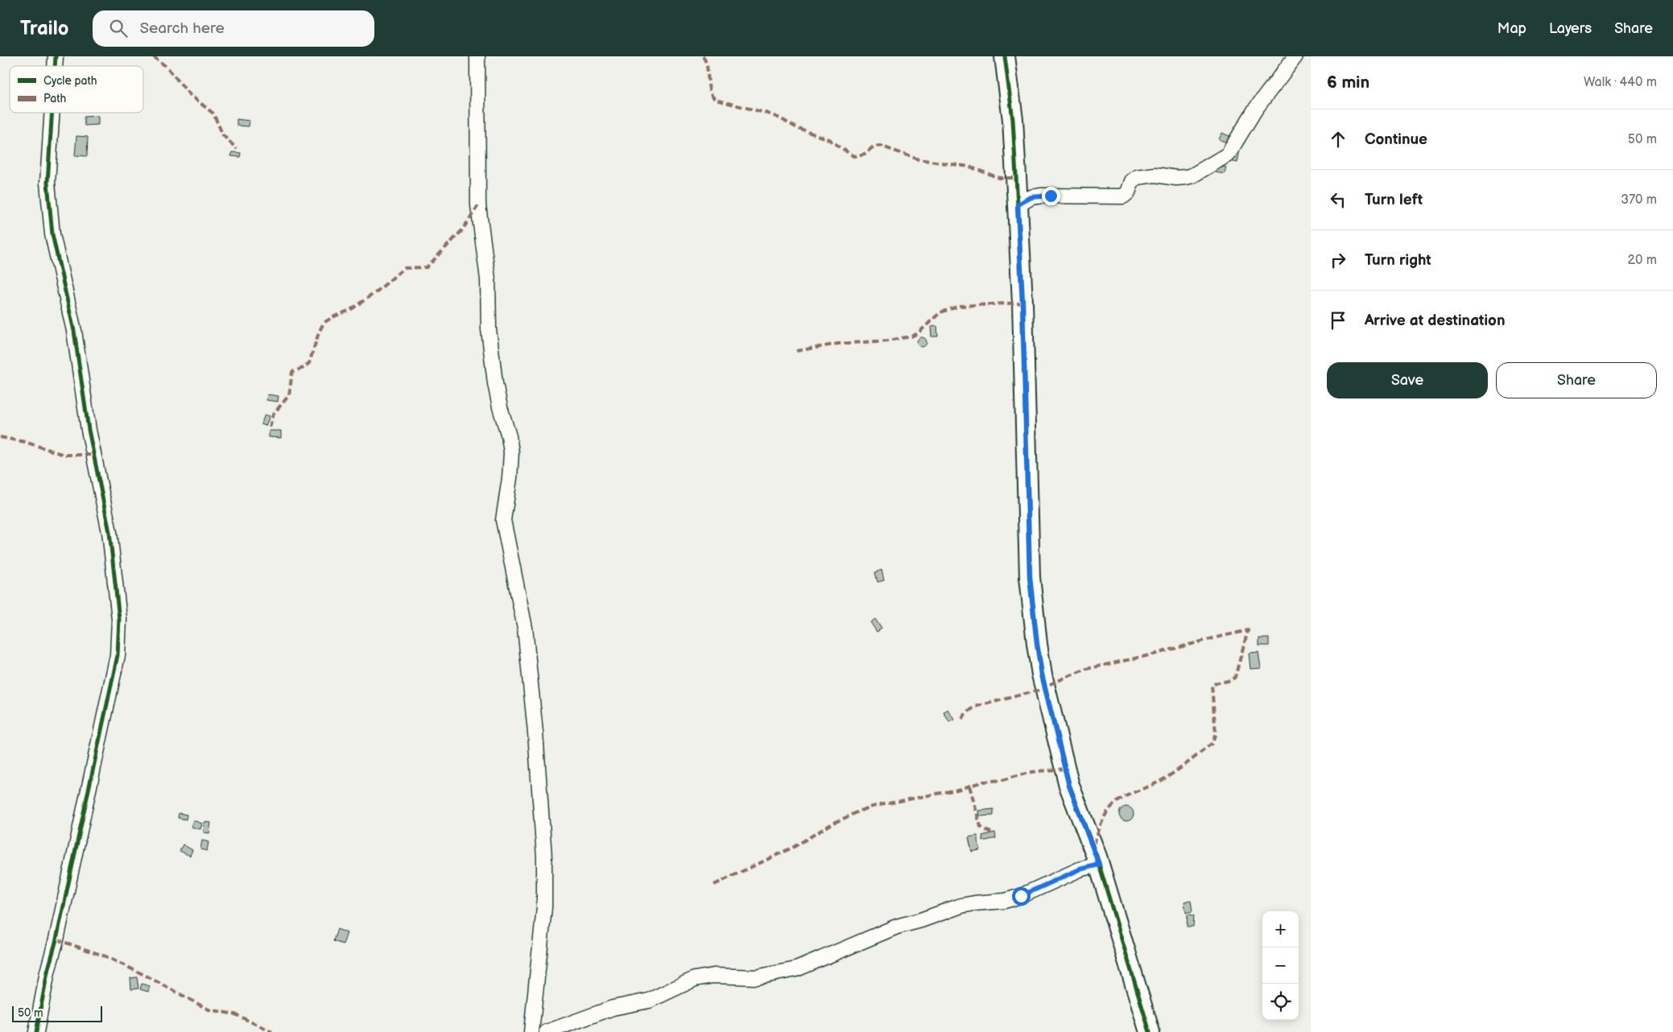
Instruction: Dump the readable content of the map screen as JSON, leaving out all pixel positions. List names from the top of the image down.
{
  "legend": ["Cycle path", "Path"],
  "scale_bar": "50 m",
  "page": {
    "header": "Trailo",
    "search": "Search here",
    "nav": ["Map", "Layers", "Share"],
    "heading": ["6 min", "Walk · 440 m"],
    "list": [
      ["Continue", "50 m"],
      ["Turn left", "370 m"],
      ["Turn right", "20 m"],
      "Arrive at destination"
    ],
    "buttons": ["Save", "Share"],
    "map_buttons": ["+", "−"],
    "scale": "50 m"
  }
}
